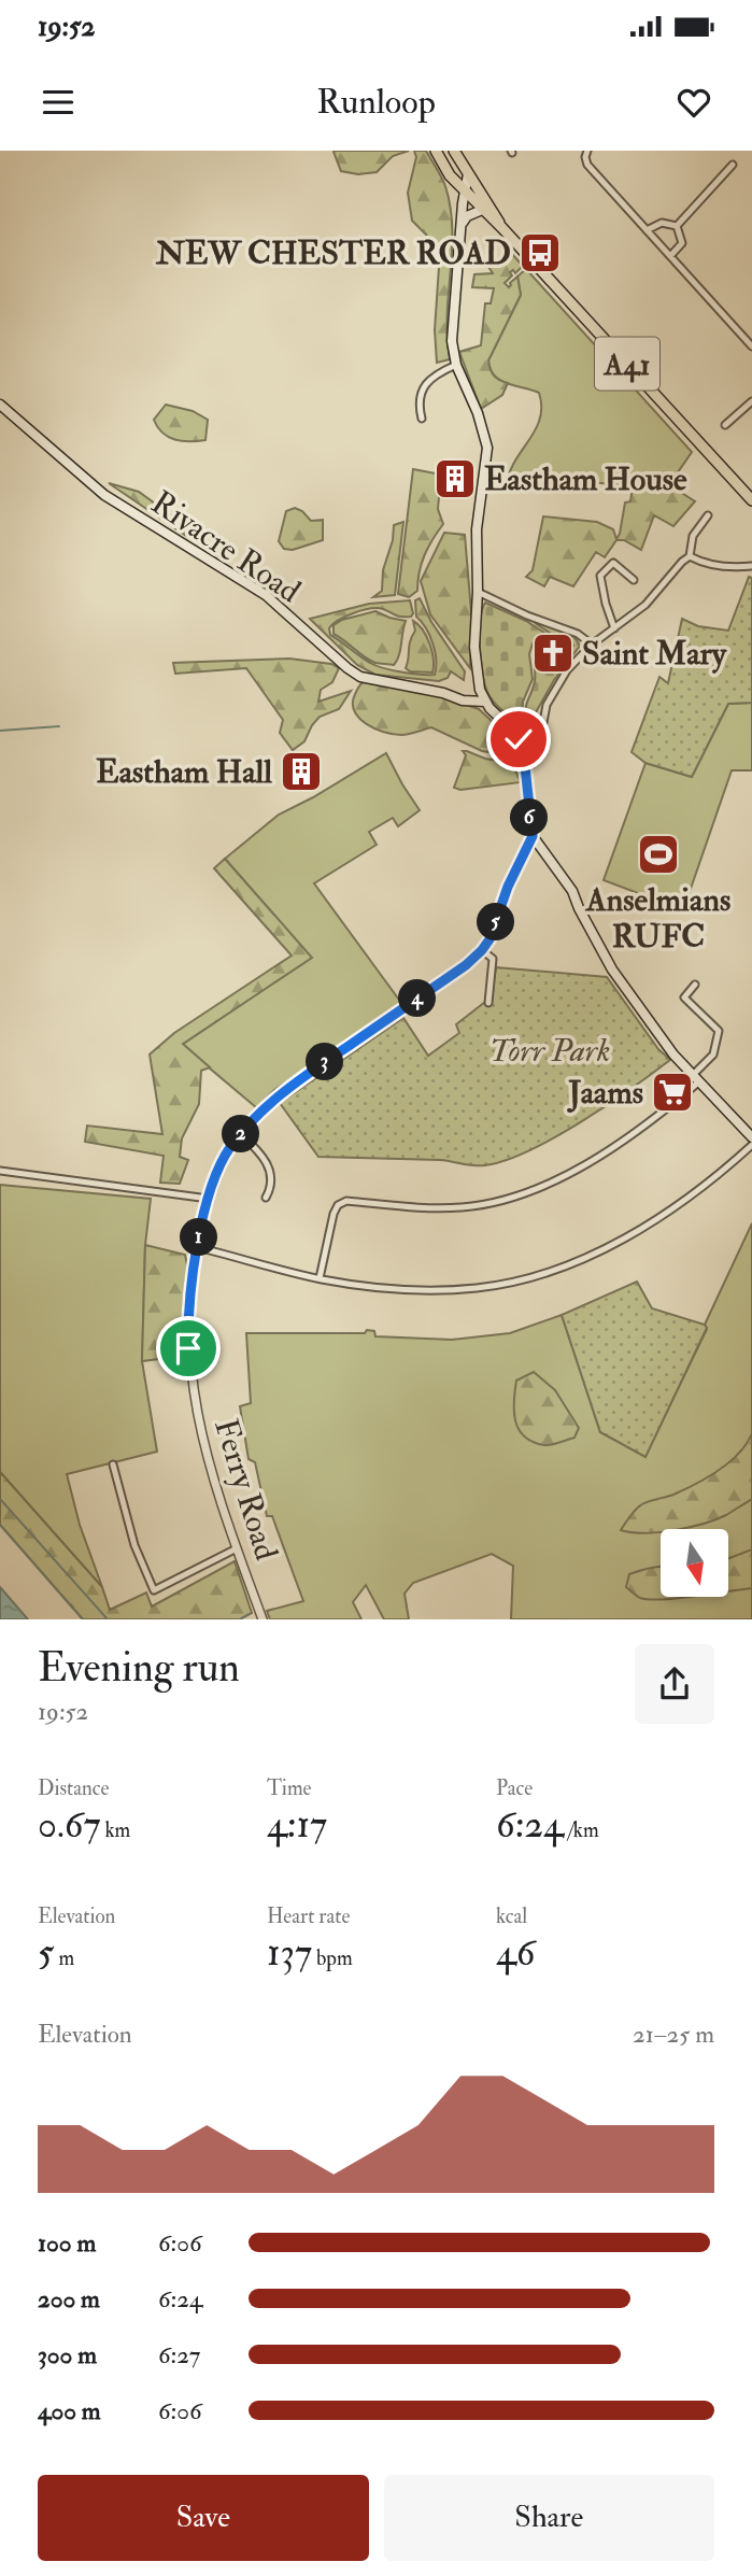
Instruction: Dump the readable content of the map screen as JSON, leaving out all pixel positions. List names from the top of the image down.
{
  "streets": {
    "highway": ["A41"],
    "main road": ["Rivacre Road"],
    "street": ["Ferry Road"]
  },
  "parks": ["Torr Park"],
  "places": {
    "bus stop": ["NEW CHESTER ROAD"],
    "building": ["Eastham House", "Eastham Hall"],
    "church": ["Saint Mary"],
    "sports": ["Anselmians RUFC"],
    "supermarket": ["Jaams"]
  },
  "north": "bottom",
  "page": {
    "status": "19:52",
    "header": "Runloop",
    "pins": [
      "6",
      "5",
      "4",
      "3",
      "2",
      "1"
    ],
    "heading": ["Evening run", "19:52"],
    "stats": [
      ["Distance", "0.67 km"],
      ["Time", "4:17"],
      ["Pace", "6:24 /km"],
      ["Elevation", "5 m"],
      ["Heart rate", "137 bpm"],
      ["kcal", "46"]
    ],
    "chart": ["Elevation", "21–25 m"],
    "list": [
      {
        "name": "100 m",
        "note": "6:06"
      },
      {
        "name": "200 m",
        "note": "6:24"
      },
      {
        "name": "300 m",
        "note": "6:27"
      },
      {
        "name": "400 m",
        "note": "6:06"
      }
    ],
    "buttons": ["Save", "Share"]
  }
}
